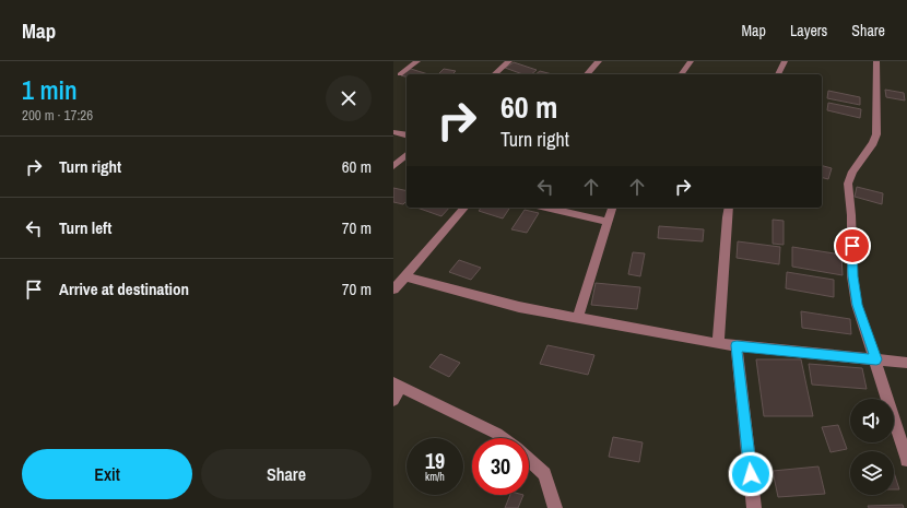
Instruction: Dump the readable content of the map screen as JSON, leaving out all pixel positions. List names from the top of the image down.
{
  "page": {
    "header": "Map",
    "nav": ["Map", "Layers", "Share"],
    "heading": ["1 min", "200 m · 17:26"],
    "turn": ["60 m", "Turn right"],
    "list": [
      {
        "name": "Turn right",
        "value": "60 m"
      },
      {
        "name": "Turn left",
        "value": "70 m"
      },
      {
        "name": "Arrive at destination",
        "value": "70 m"
      }
    ],
    "speed": "19 km/h",
    "limit": "30",
    "buttons": ["Exit", "Share"]
  }
}
